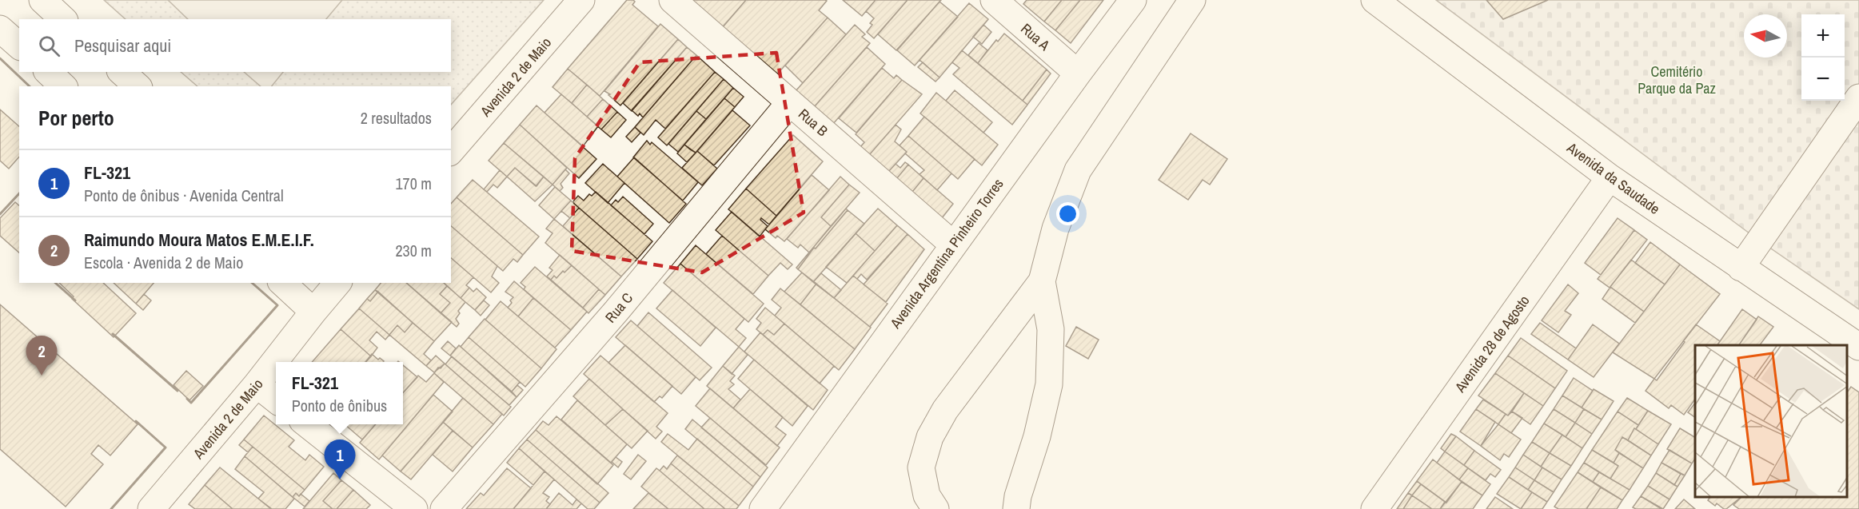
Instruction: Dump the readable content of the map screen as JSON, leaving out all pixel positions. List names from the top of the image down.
{
  "streets": {
    "street": [
      "Rua A",
      "Avenida 2 de Maio",
      "Rua B",
      "Avenida da Saudade",
      "Avenida Argentina Pinheiro Torres",
      "Rua C",
      "Avenida 28 de Agosto"
    ]
  },
  "crossings": [
    ["Rua A", "Avenida Argentina Pinheiro Torres"],
    ["Rua B", "Avenida Argentina Pinheiro Torres"],
    ["Rua B", "Rua C"],
    ["Avenida da Saudade", "Avenida 28 de Agosto"]
  ],
  "parks": ["Cemitério Parque da Paz"],
  "north": "left",
  "page": {
    "map_buttons": ["+", "−"],
    "search": "Pesquisar aqui",
    "heading": ["Por perto", "2 resultados"],
    "list": [
      {
        "mark": "1",
        "name": "FL-321",
        "note": "Ponto de ônibus · Avenida Central",
        "value": "170 m"
      },
      {
        "mark": "2",
        "name": "Raimundo Moura Matos E.M.E.I.F.",
        "note": "Escola · Avenida 2 de Maio",
        "value": "230 m"
      }
    ],
    "pins": ["2", "1"],
    "popup": ["FL-321", "Ponto de ônibus"]
  }
}
